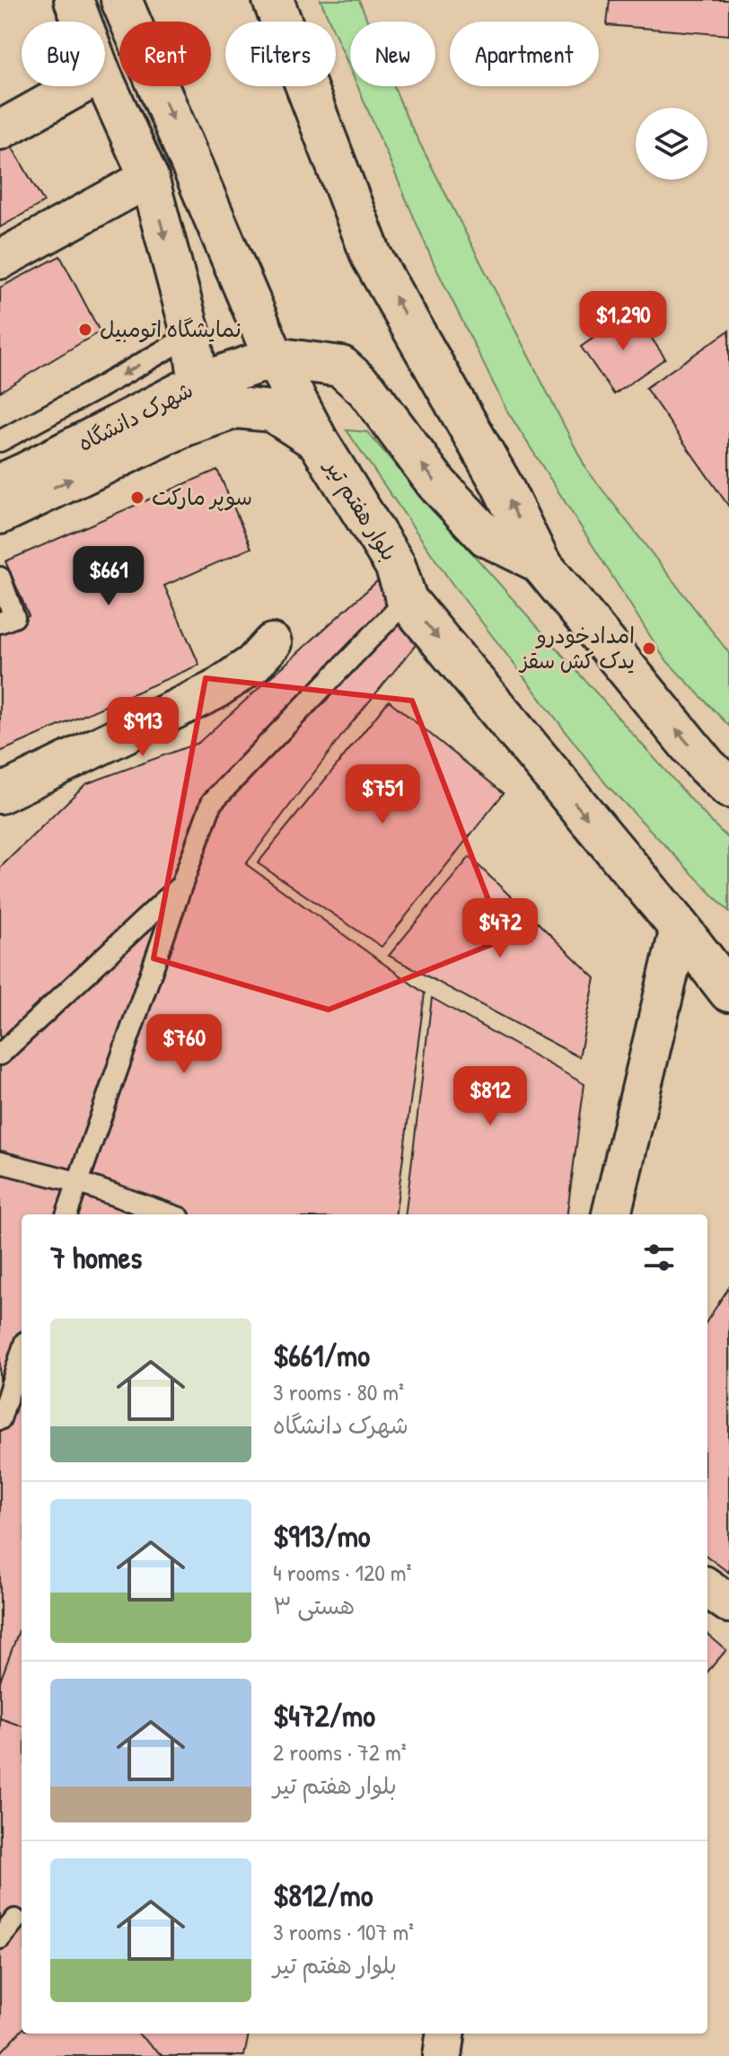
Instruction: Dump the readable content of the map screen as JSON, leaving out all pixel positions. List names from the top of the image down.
{
  "streets": {
    "main road": ["شهرک دانشگاه", "بلوار هفتم تیر"]
  },
  "crossings": [
    ["شهرک دانشگاه", "بلوار هفتم تیر"]
  ],
  "places": ["نمایشگاه اتومبیل", "سوپر مارکت", "امدادخودرو یدک کش سقز"],
  "page": {
    "chip": [
      "Buy",
      "Rent",
      "Filters",
      "New",
      "Apartment"
    ],
    "price": [
      "$1,290",
      "$661",
      "$913",
      "$751",
      "$472",
      "$760",
      "$812"
    ],
    "heading": "7 homes",
    "list": [
      {
        "name": "$661/mo",
        "note": "3 rooms · 80 m² · شهرک دانشگاه"
      },
      {
        "name": "$913/mo",
        "note": "4 rooms · 120 m² · هستی ۳"
      },
      {
        "name": "$472/mo",
        "note": "2 rooms · 72 m² · بلوار هفتم تیر"
      },
      {
        "name": "$812/mo",
        "note": "3 rooms · 107 m² · بلوار هفتم تیر"
      }
    ]
  }
}
